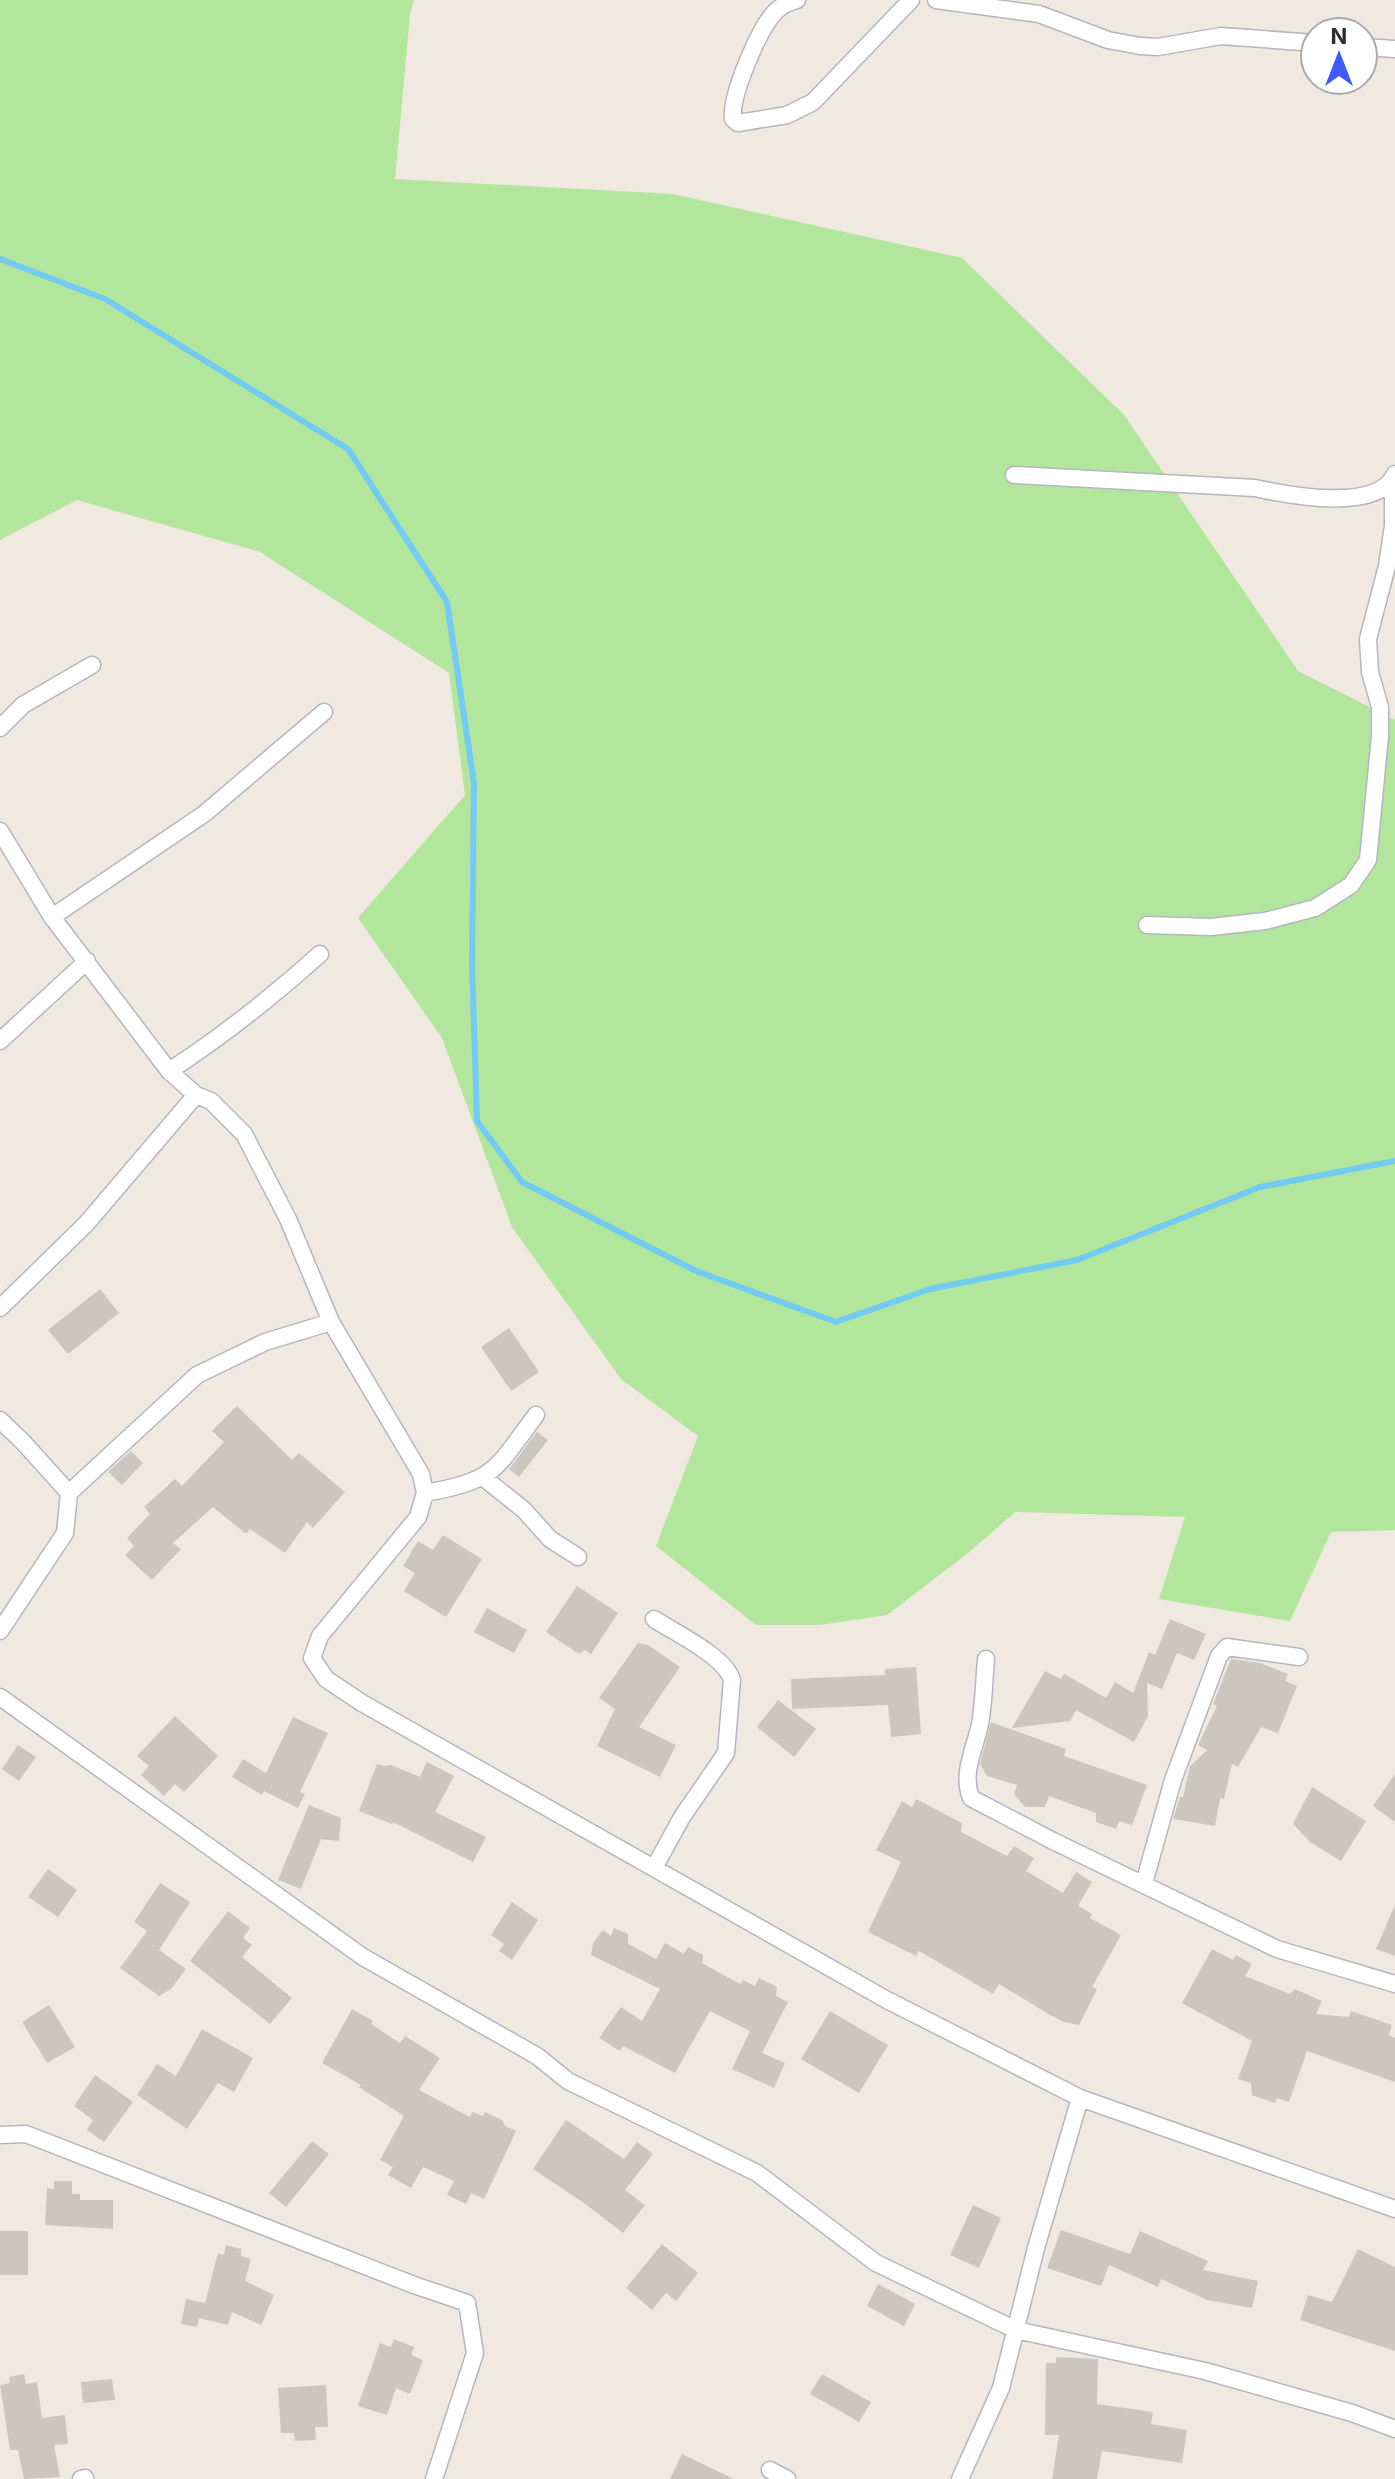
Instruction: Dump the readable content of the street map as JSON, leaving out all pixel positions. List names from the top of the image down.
{
  "north": "top"
}
